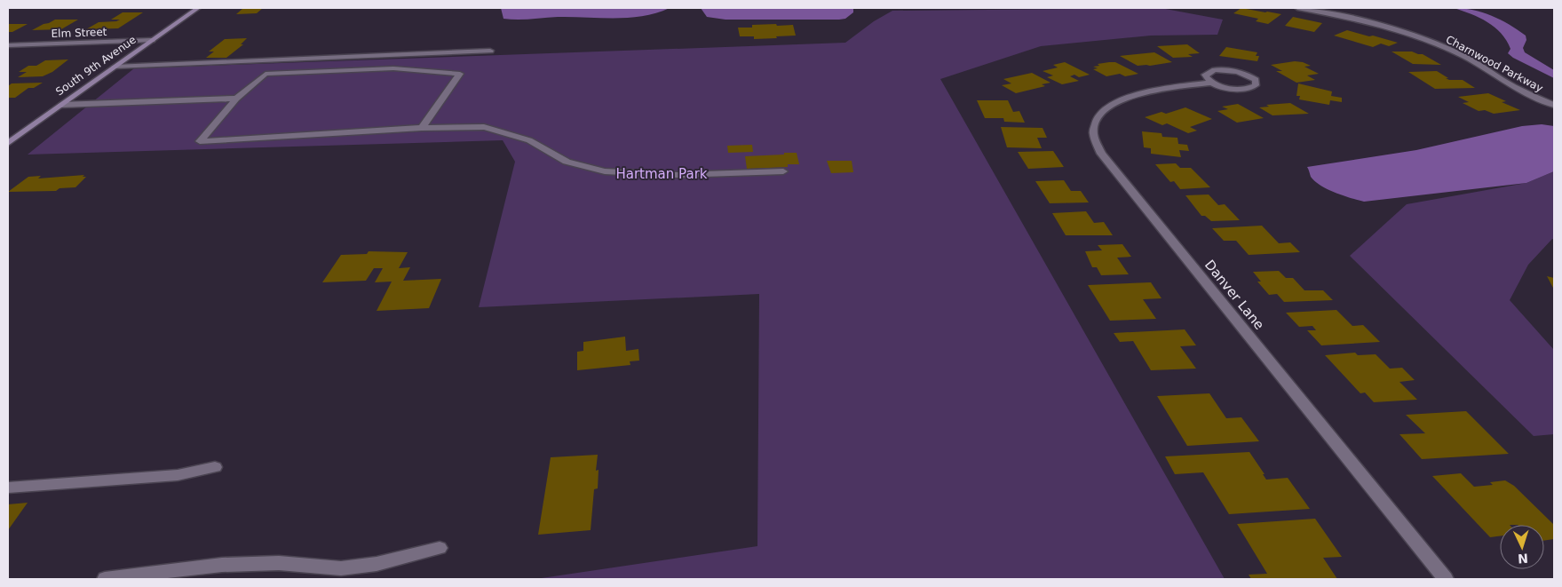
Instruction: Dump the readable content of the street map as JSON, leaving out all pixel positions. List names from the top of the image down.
{
  "streets": {
    "street": [
      "Elm Street",
      "Charnwood Parkway",
      "South 9th Avenue",
      "Danver Lane"
    ]
  },
  "crossings": [
    ["Elm Street", "South 9th Avenue"]
  ],
  "parks": ["Hartman Park"],
  "north": "bottom"
}
